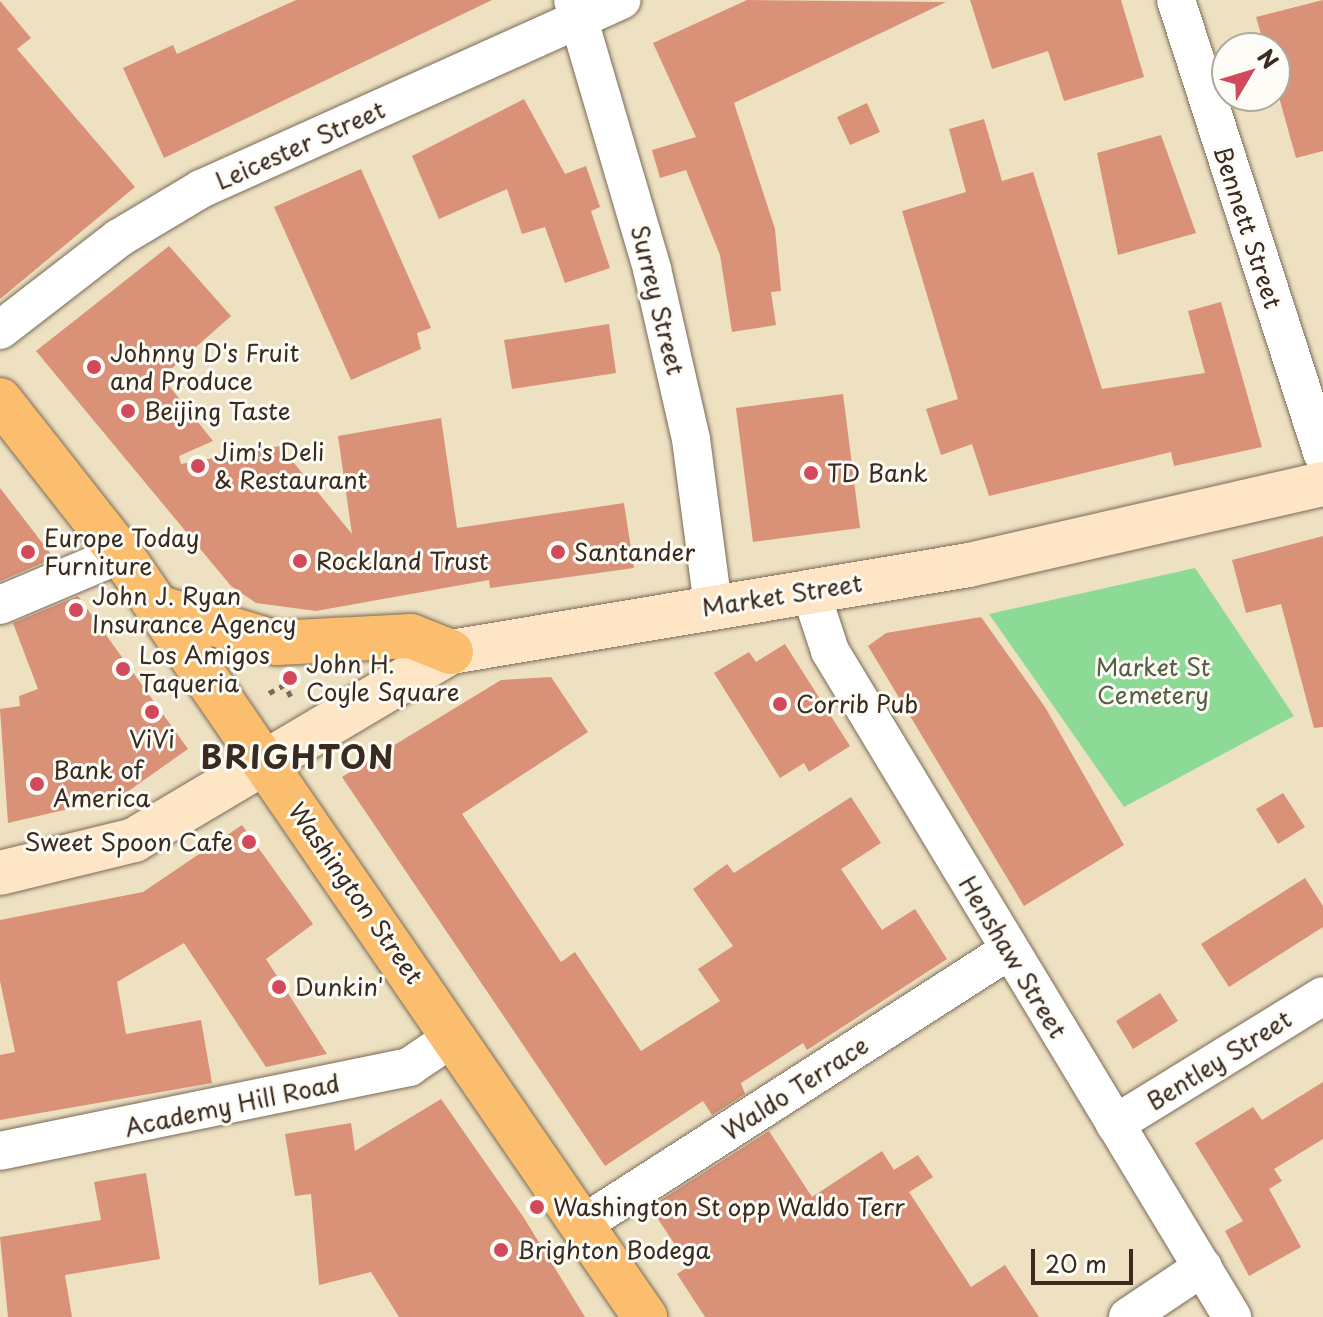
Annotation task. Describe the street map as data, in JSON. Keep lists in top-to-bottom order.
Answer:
{
  "streets": {
    "main road": ["Market Street", "Washington Street"],
    "street": [
      "Leicester Street",
      "Bennett Street",
      "Surrey Street",
      "Henshaw Street",
      "Bentley Street",
      "Waldo Terrace",
      "Academy Hill Road"
    ]
  },
  "crossings": [
    ["Leicester Street", "Surrey Street"],
    ["Surrey Street", "Market Street"],
    ["Market Street", "Washington Street"],
    ["Market Street", "Henshaw Street"],
    ["Washington Street", "Waldo Terrace"],
    ["Washington Street", "Academy Hill Road"],
    ["Henshaw Street", "Bentley Street"],
    ["Henshaw Street", "Waldo Terrace"]
  ],
  "districts": ["BRIGHTON"],
  "parks": ["Market St Cemetery"],
  "places": [
    "Johnny D's Fruit and Produce",
    "Beijing Taste",
    "Jim's Deli & Restaurant",
    "TD Bank",
    "Europe Today Furniture",
    "Santander",
    "Rockland Trust",
    "John J. Ryan Insurance Agency",
    "Los Amigos Taqueria",
    "John H. Coyle Square",
    "Corrib Pub",
    "ViVi",
    "Bank of America",
    "Sweet Spoon Cafe",
    "Dunkin'",
    "Washington St opp Waldo Terr",
    "Brighton Bodega"
  ],
  "scale_bar": "20 m",
  "north": "top right"
}
